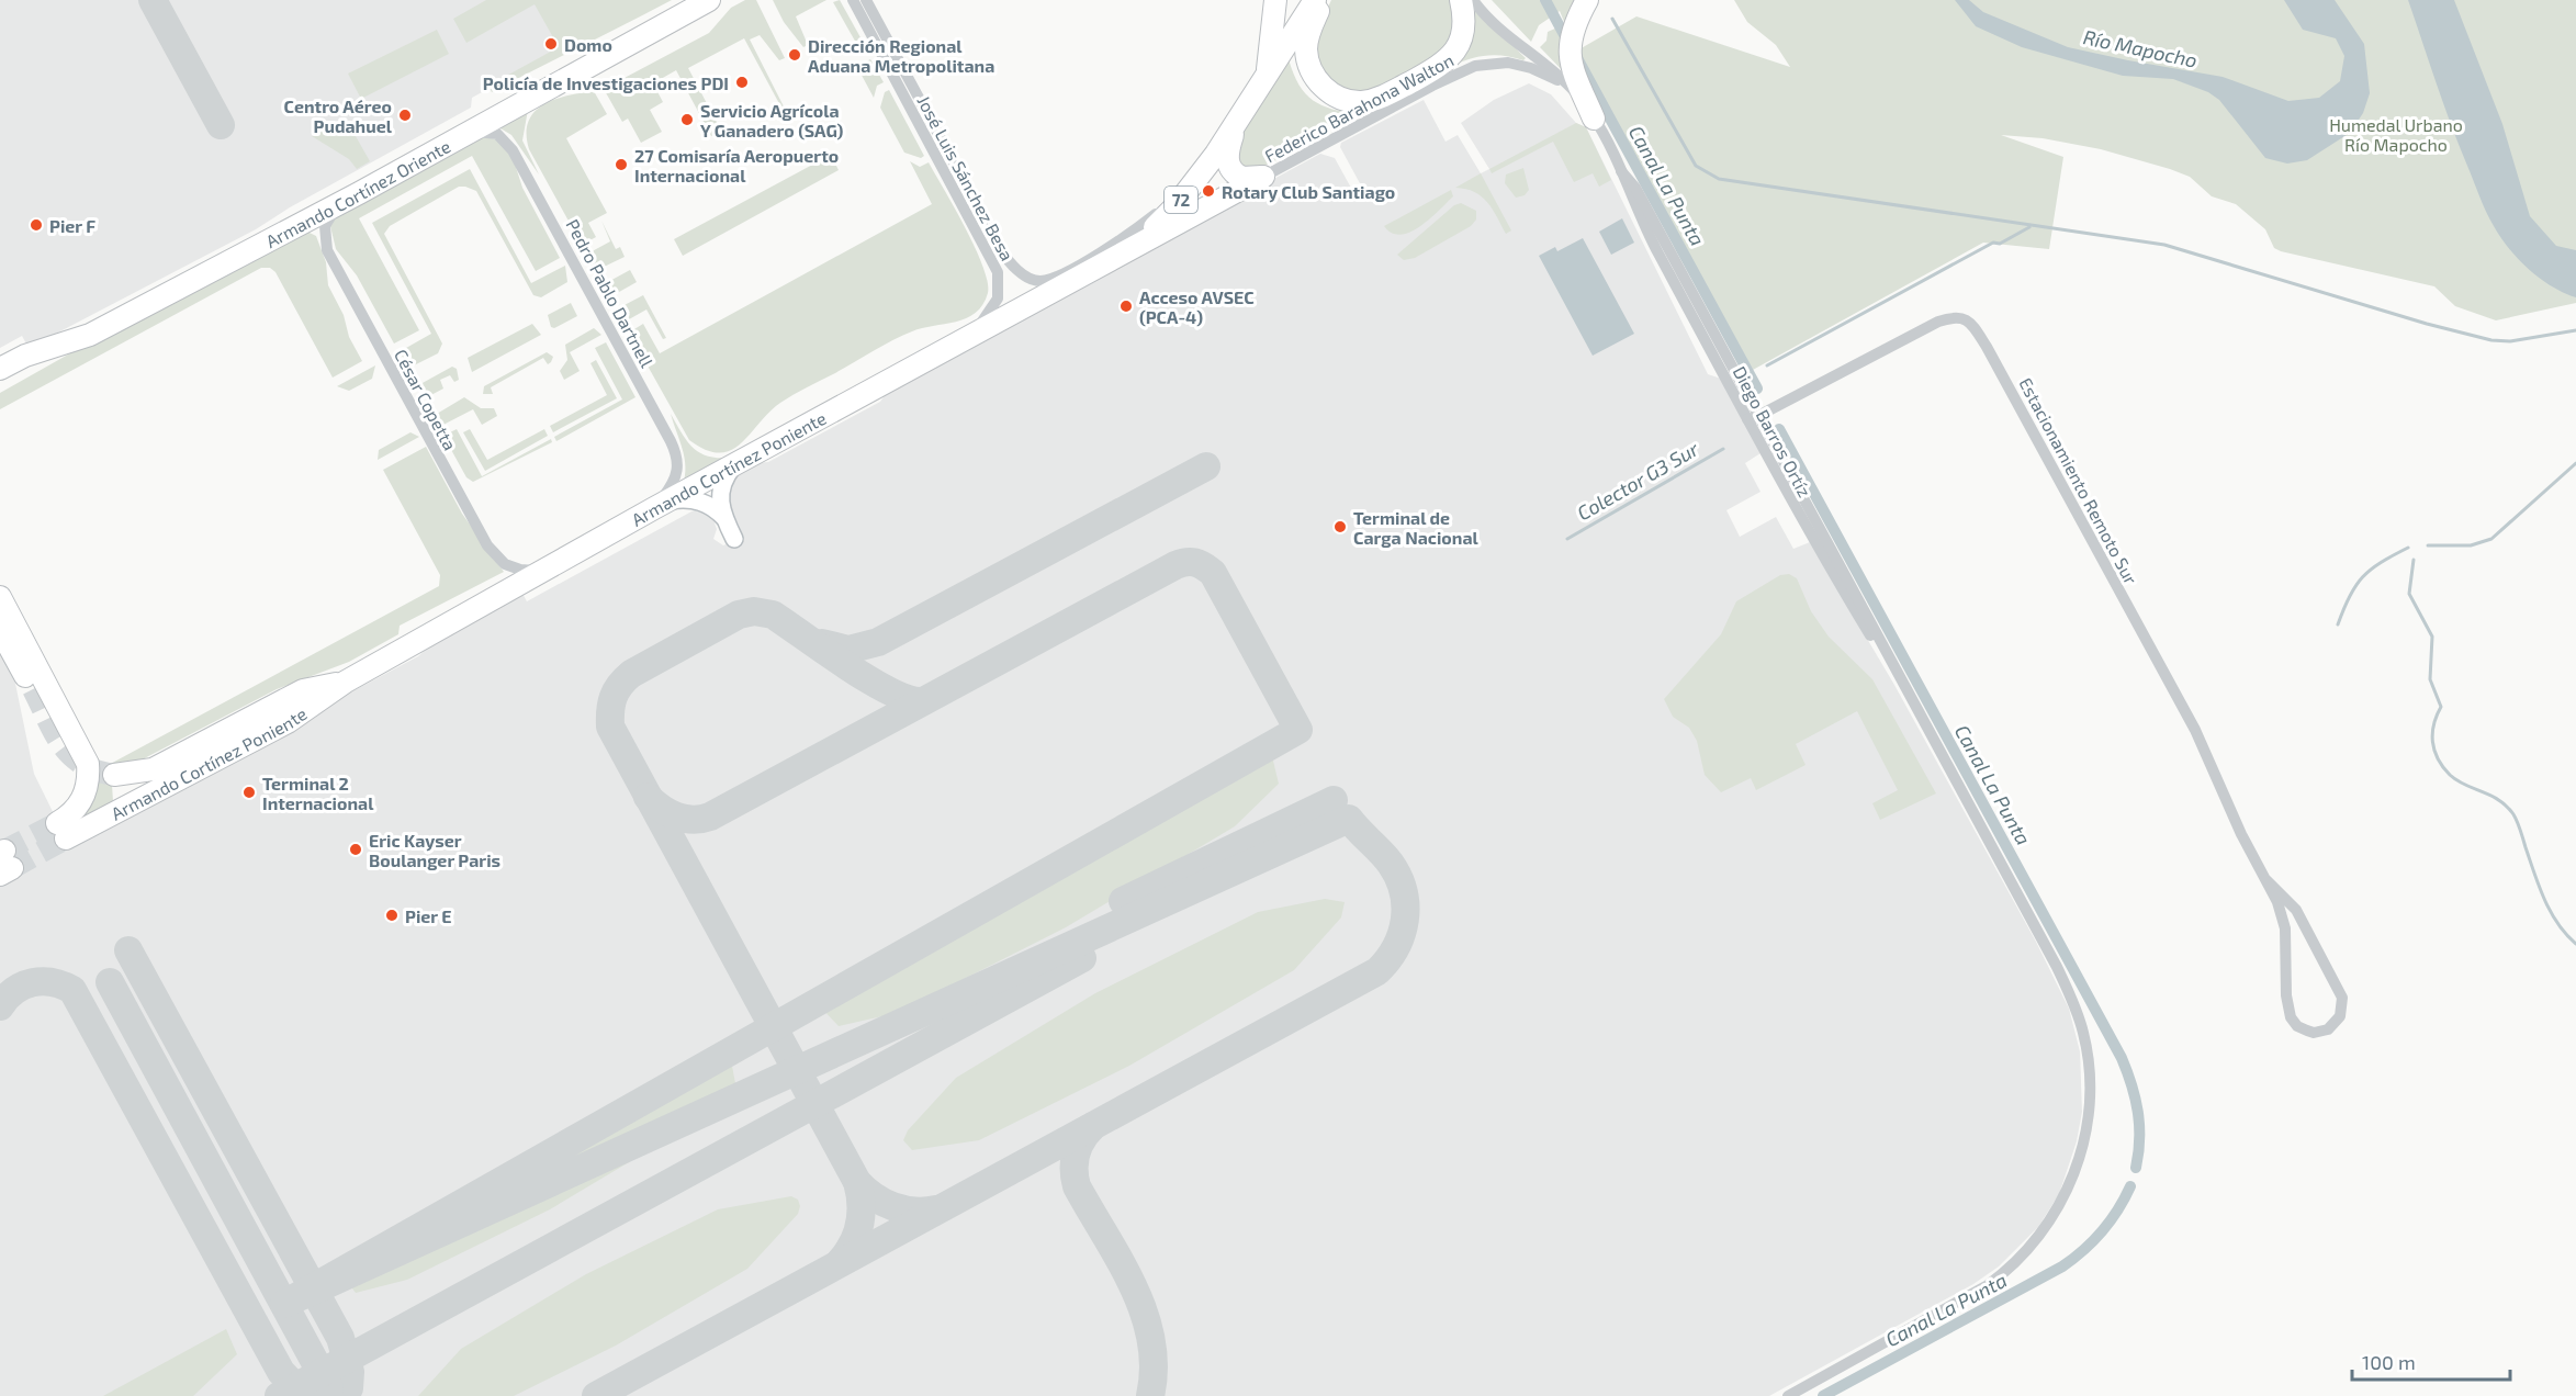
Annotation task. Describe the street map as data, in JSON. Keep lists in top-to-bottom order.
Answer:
{
  "streets": {
    "highway": ["Armando Cortínez Oriente", "72", "Armando Cortínez Poniente"],
    "street": [
      "Federico Barahona Walton",
      "José Luis Sánchez Besa",
      "Pedro Pablo Dartnell",
      "César Copetta",
      "Diego Barros Ortíz",
      "Estacionamiento Remoto Sur"
    ]
  },
  "crossings": [
    ["José Luis Sánchez Besa", "72"],
    ["José Luis Sánchez Besa", "Armando Cortínez Poniente"],
    ["Armando Cortínez Oriente", "Pedro Pablo Dartnell"],
    ["Armando Cortínez Oriente", "César Copetta"],
    ["72", "Armando Cortínez Poniente"],
    ["Pedro Pablo Dartnell", "Armando Cortínez Poniente"],
    ["César Copetta", "Armando Cortínez Poniente"],
    ["Diego Barros Ortíz", "Estacionamiento Remoto Sur"]
  ],
  "water": ["Río Mapocho", "Canal La Punta", "Colector G3 Sur"],
  "parks": ["Humedal Urbano Río Mapocho"],
  "places": [
    "Domo",
    "Dirección Regional Aduana Metropolitana",
    "Policía de Investigaciones PDI",
    "Centro Aéreo Pudahuel",
    "Servicio Agrícola Y Ganadero (SAG)",
    "27 Comisaría Aeropuerto Internacional",
    "Rotary Club Santiago",
    "Pier F",
    "Acceso AVSEC (PCA-4)",
    "Terminal de Carga Nacional",
    "Terminal 2 Internacional",
    "Eric Kayser Boulanger Paris",
    "Pier E"
  ],
  "scale_bar": "100 m"
}
